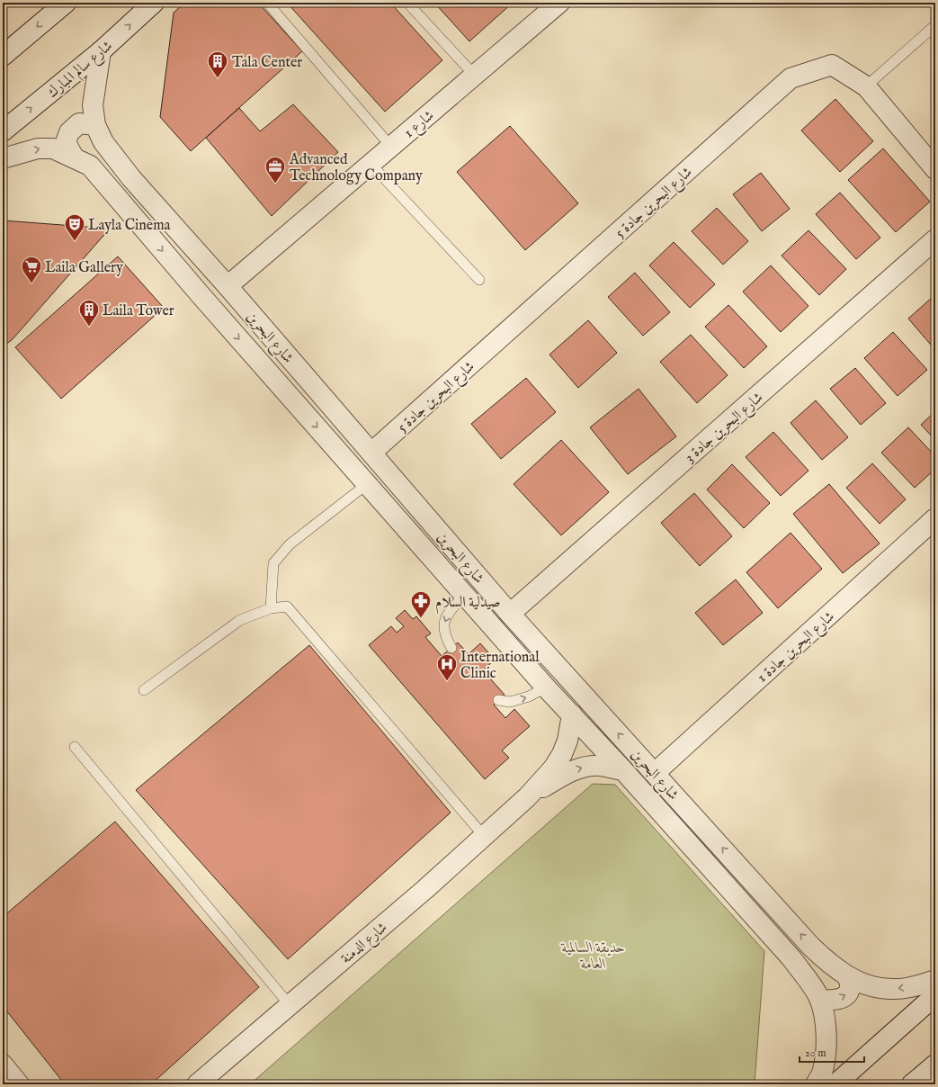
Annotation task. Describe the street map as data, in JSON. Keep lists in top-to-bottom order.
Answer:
{
  "streets": {
    "street": [
      "شارع سالم المبارك",
      "شارع 1",
      "شارع البحرين جادة 5",
      "شارع البحرين",
      "شارع البحرين جادة 3",
      "شارع البحرين جادة 1",
      "شارع الدمنة"
    ]
  },
  "crossings": [
    ["شارع سالم المبارك", "شارع البحرين"],
    ["شارع 1", "شارع البحرين"],
    ["شارع البحرين جادة 5", "شارع البحرين"],
    ["شارع البحرين", "شارع البحرين جادة 3"],
    ["شارع البحرين", "شارع البحرين جادة 1"],
    ["شارع البحرين", "شارع الدمنة"]
  ],
  "parks": ["حديقة السالمية العامة"],
  "places": {
    "building": ["Tala Center", "Laila Tower"],
    "office": ["Advanced Technology Company"],
    "theatre": ["Layla Cinema"],
    "supermarket": ["Laila Gallery"],
    "pharmacy": ["صيدلية السلام"],
    "hospital": ["International Clinic"]
  },
  "scale_bar": "20 m"
}
